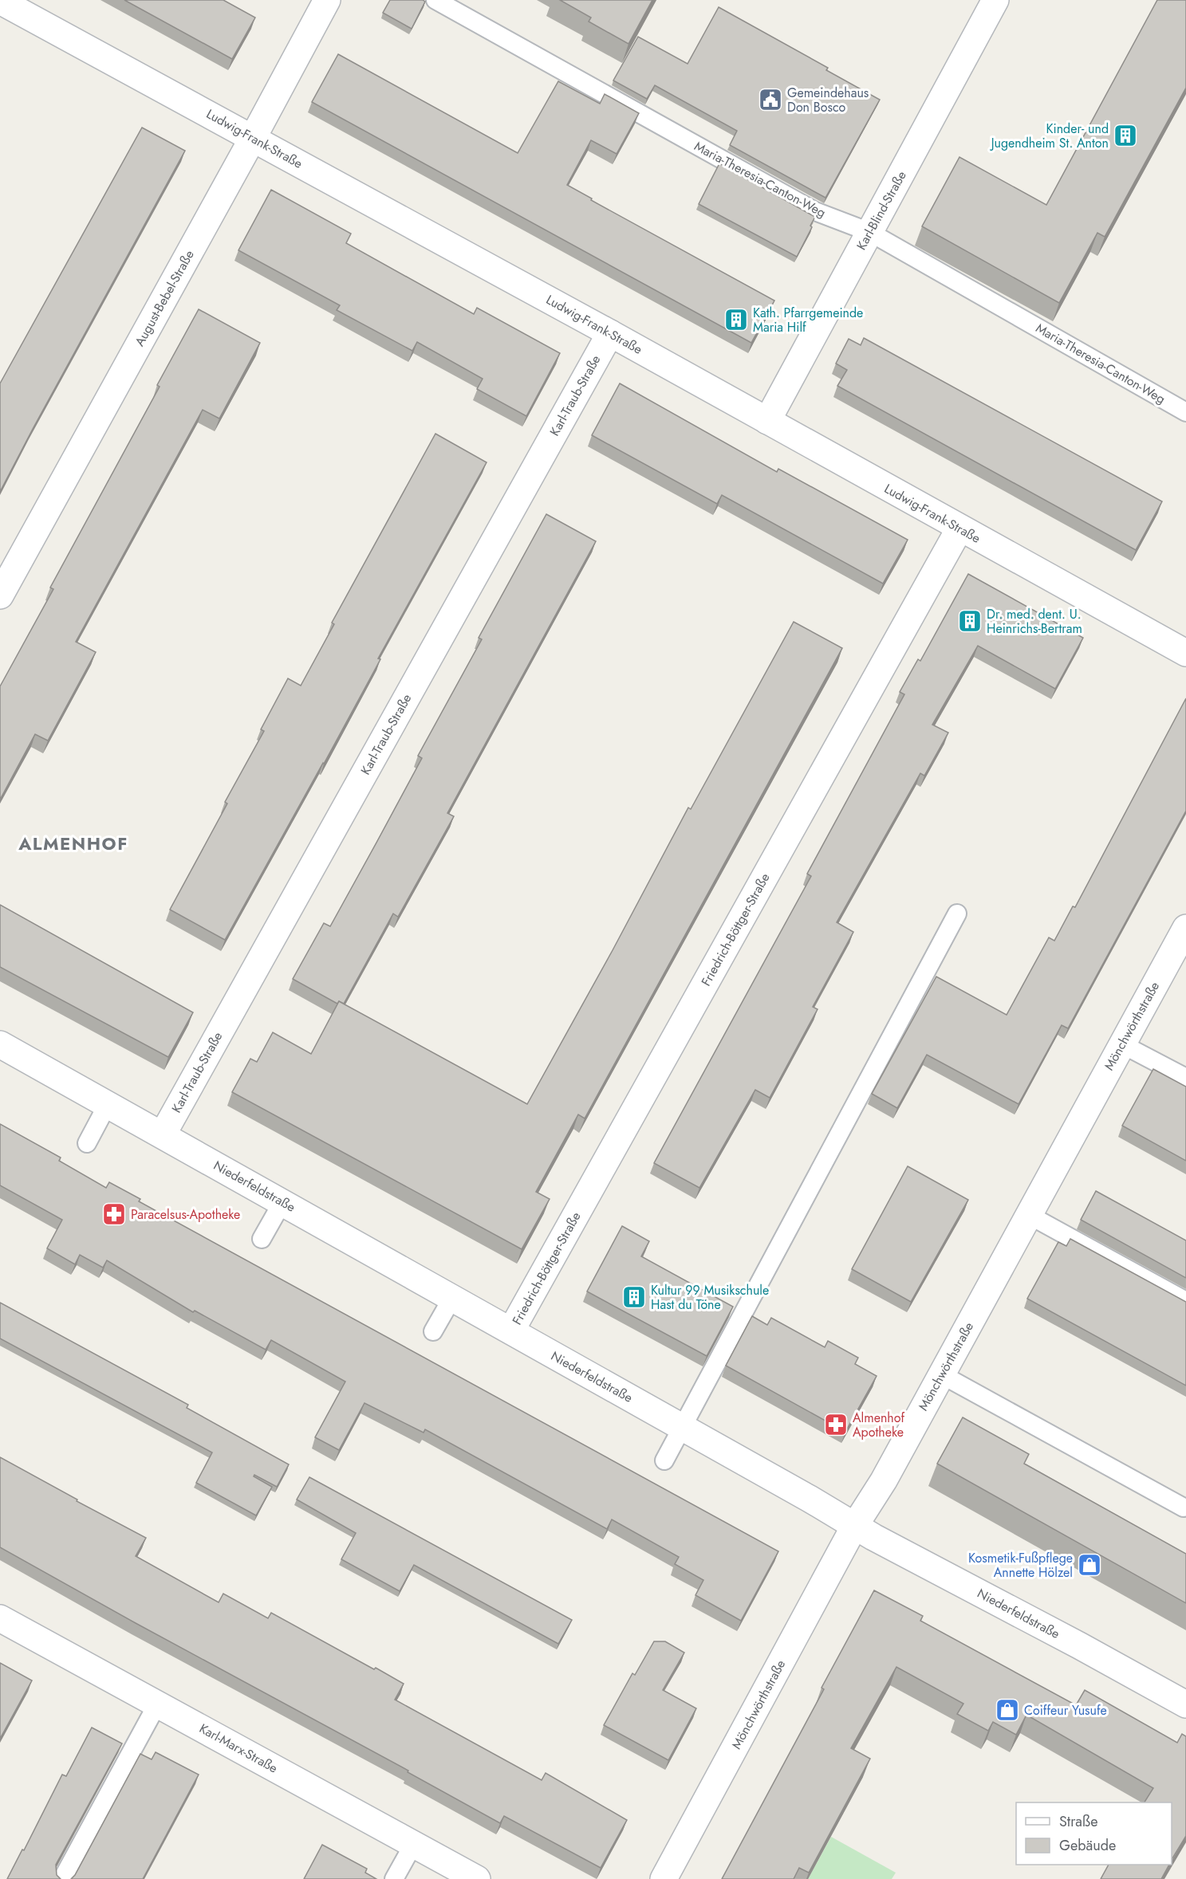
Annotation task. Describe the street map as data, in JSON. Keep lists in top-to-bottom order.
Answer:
{
  "streets": {
    "street": [
      "Ludwig-Frank-Straße",
      "Karl-Blind-Straße",
      "August-Bebel-Straße",
      "Karl-Traub-Straße",
      "Friedrich-Böttger-Straße",
      "Mönchwörthstraße",
      "Niederfeldstraße",
      "Karl-Marx-Straße"
    ],
    "lane": ["Maria-Theresia-Canton-Weg"]
  },
  "crossings": [
    ["Ludwig-Frank-Straße", "Karl-Blind-Straße"],
    ["Ludwig-Frank-Straße", "August-Bebel-Straße"],
    ["Ludwig-Frank-Straße", "Karl-Traub-Straße"],
    ["Ludwig-Frank-Straße", "Friedrich-Böttger-Straße"],
    ["Maria-Theresia-Canton-Weg", "Karl-Blind-Straße"],
    ["Karl-Traub-Straße", "Niederfeldstraße"],
    ["Friedrich-Böttger-Straße", "Niederfeldstraße"],
    ["Mönchwörthstraße", "Niederfeldstraße"]
  ],
  "districts": ["ALMENHOF"],
  "places": {
    "public building": ["Gemeindehaus Don Bosco"],
    "building": [
      "Kinder- und Jugendheim St. Anton",
      "Kath. Pfarrgemeinde Maria Hilf",
      "Dr. med. dent. U. Heinrichs-Bertram",
      "Kultur 99 Musikschule Hast du Töne"
    ],
    "pharmacy": ["Paracelsus-Apotheke", "Almenhof Apotheke"],
    "shop": ["Kosmetik-Fußpflege Annette Hölzel", "Coiffeur Yusufe"]
  },
  "legend": ["Straße", "Gebäude"]
}
